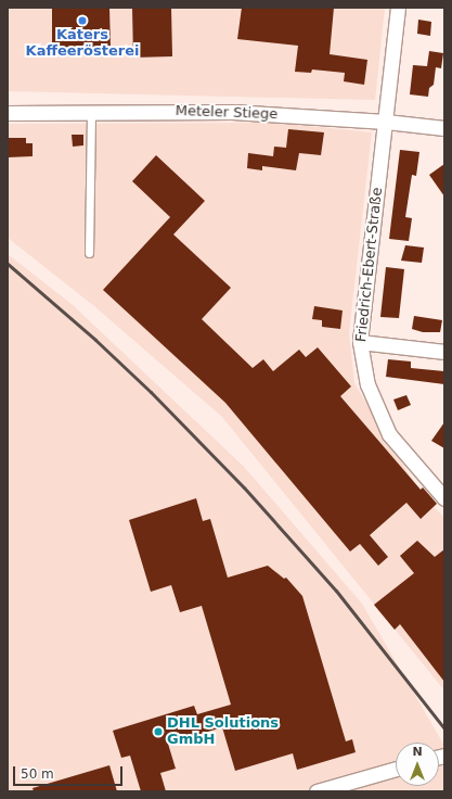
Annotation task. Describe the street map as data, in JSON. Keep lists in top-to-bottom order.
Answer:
{
  "streets": {
    "street": ["Meteler Stiege", "Friedrich-Ebert-Straße"]
  },
  "crossings": [
    ["Meteler Stiege", "Friedrich-Ebert-Straße"]
  ],
  "places": ["Katers Kaffeerösterei", "DHL Solutions GmbH"],
  "scale_bar": "50 m",
  "north": "top"
}
